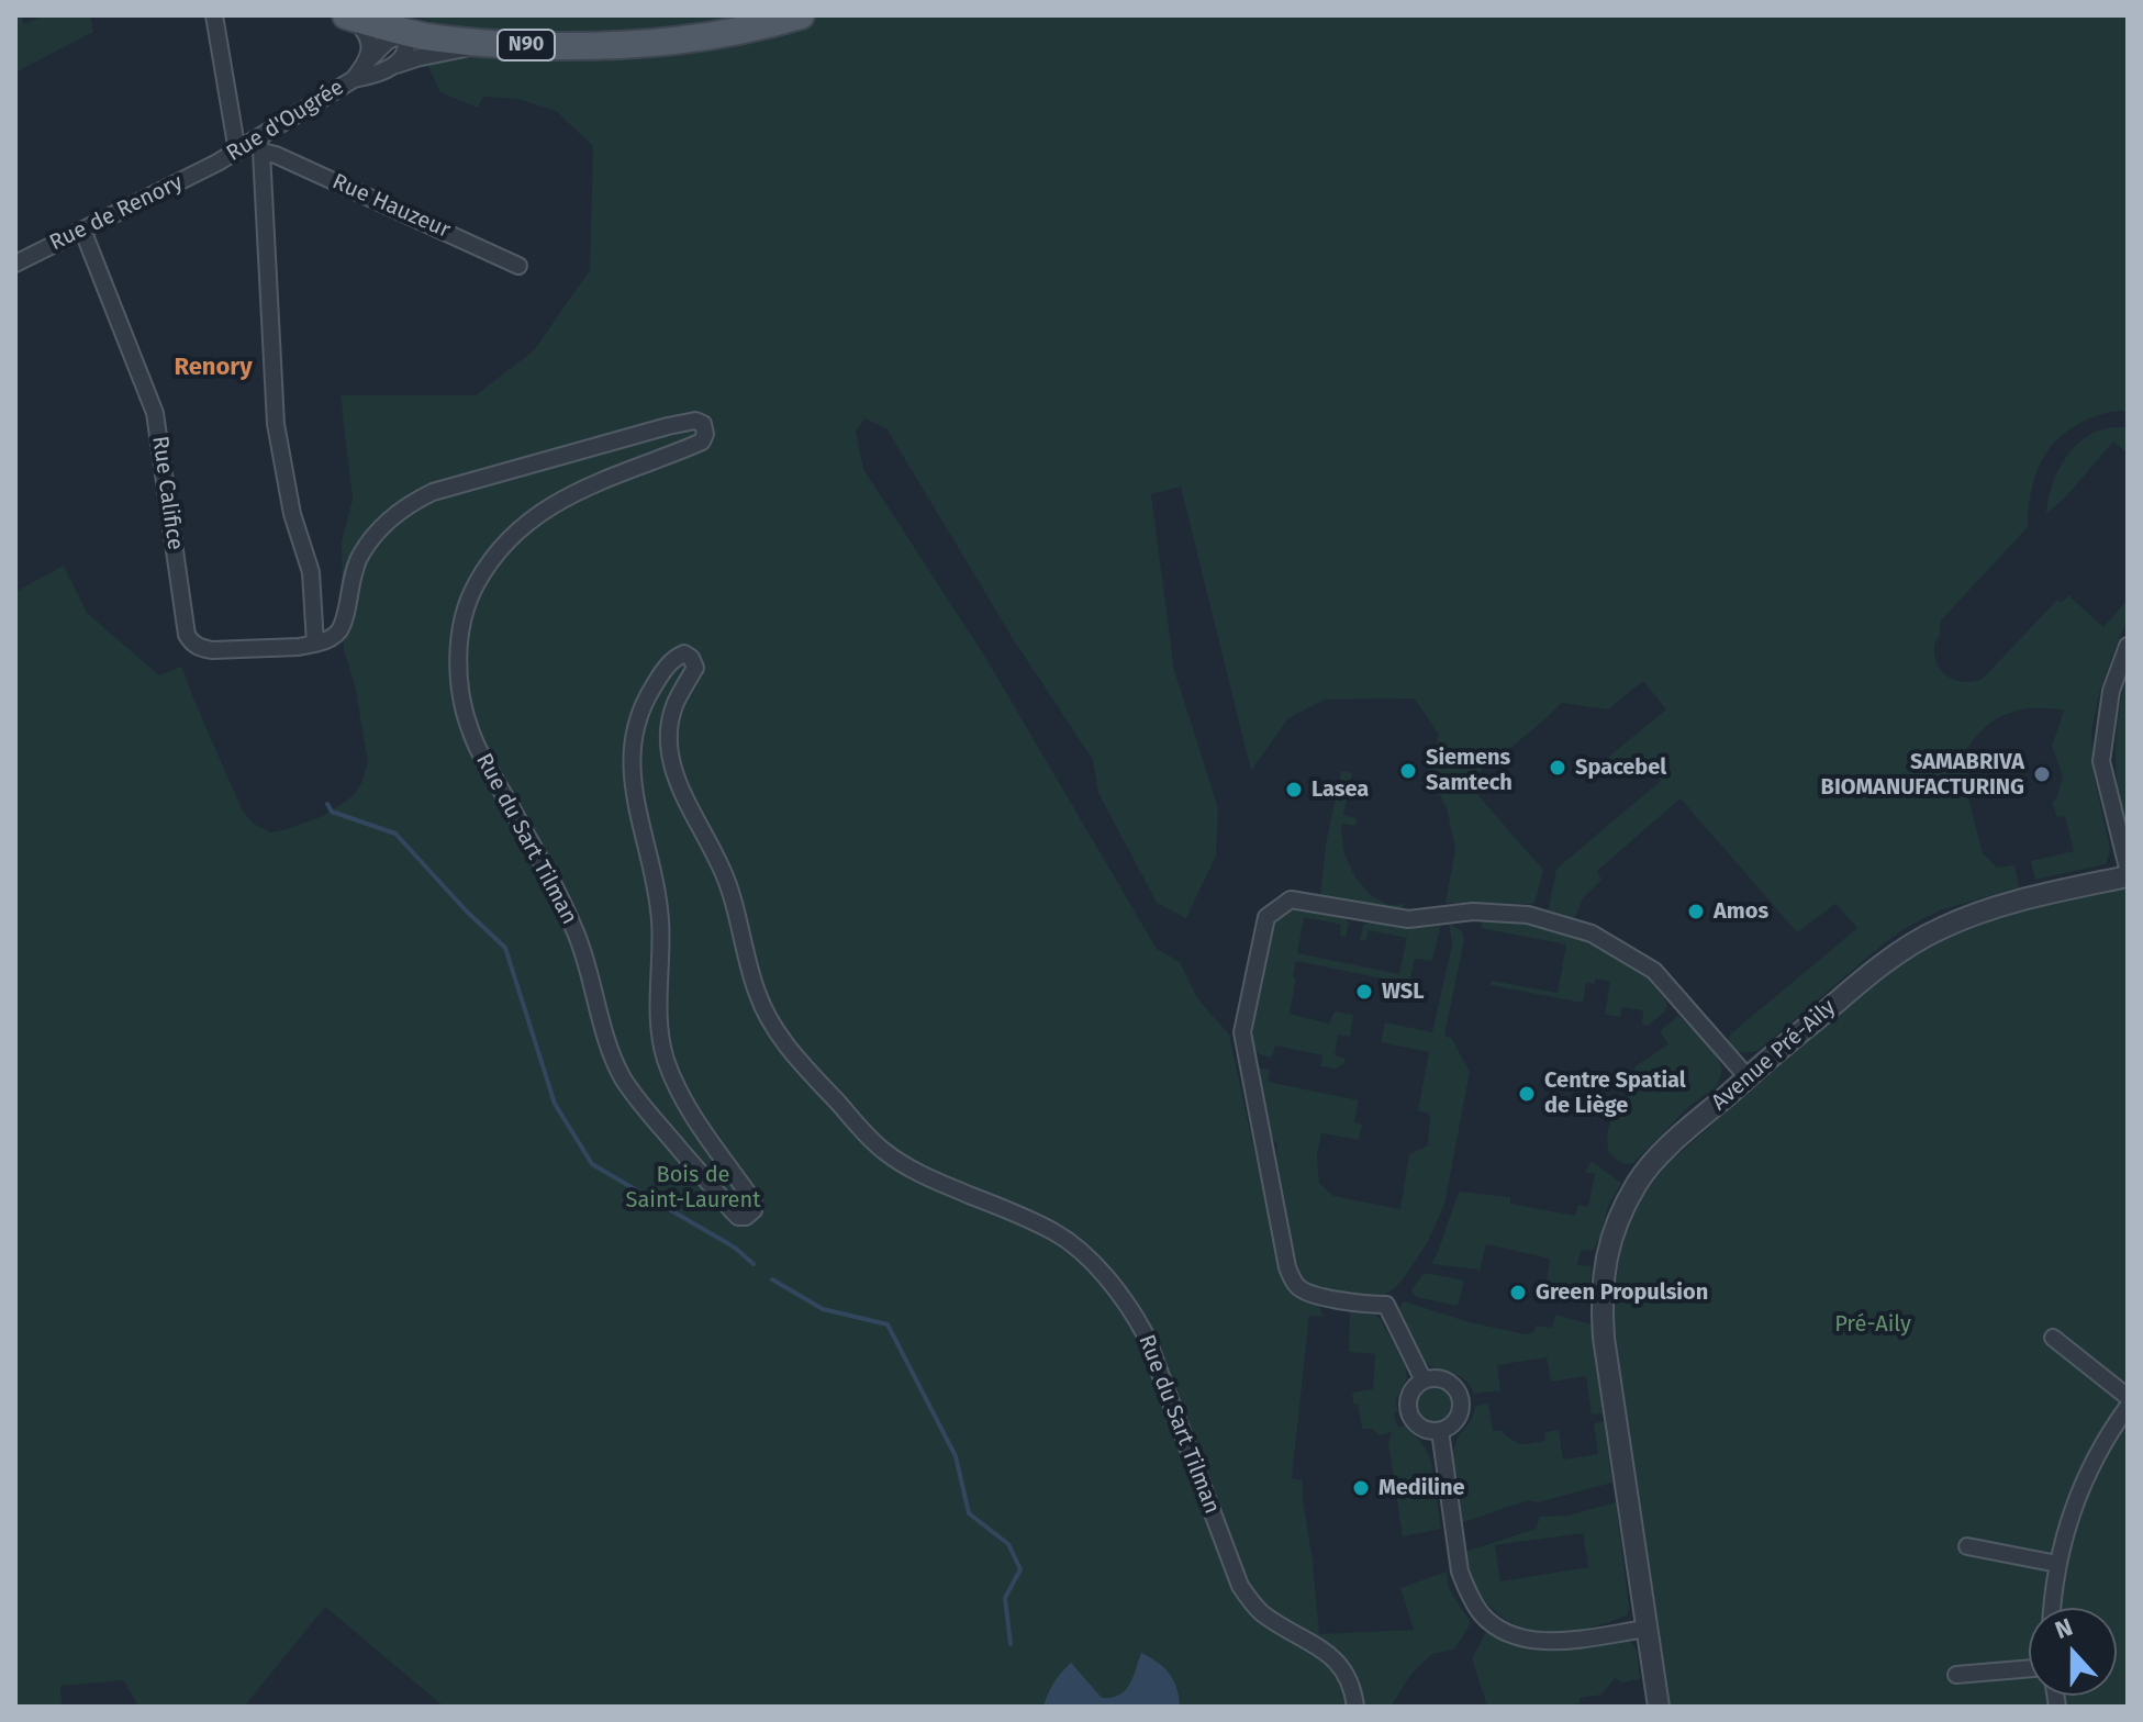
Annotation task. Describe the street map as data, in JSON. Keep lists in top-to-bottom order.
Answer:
{
  "streets": {
    "main road": ["N90", "Rue d'Ougrée"],
    "street": [
      "Rue Hauzeur",
      "Rue de Renory",
      "Rue Califice",
      "Rue du Sart Tilman",
      "Avenue Pré-Aily"
    ]
  },
  "crossings": [
    ["N90", "Rue d'Ougrée"],
    ["Rue d'Ougrée", "Rue Hauzeur"],
    ["Rue d'Ougrée", "Rue de Renory"],
    ["Rue de Renory", "Rue Califice"],
    ["Rue Califice", "Rue du Sart Tilman"]
  ],
  "districts": ["Renory"],
  "parks": ["Bois de Saint-Laurent", "Pré-Aily"],
  "places": [
    "Spacebel",
    "Siemens Samtech",
    "SAMABRIVA BIOMANUFACTURING",
    "Lasea",
    "Amos",
    "WSL",
    "Centre Spatial de Liège",
    "Green Propulsion",
    "Mediline"
  ],
  "north": "top"
}
